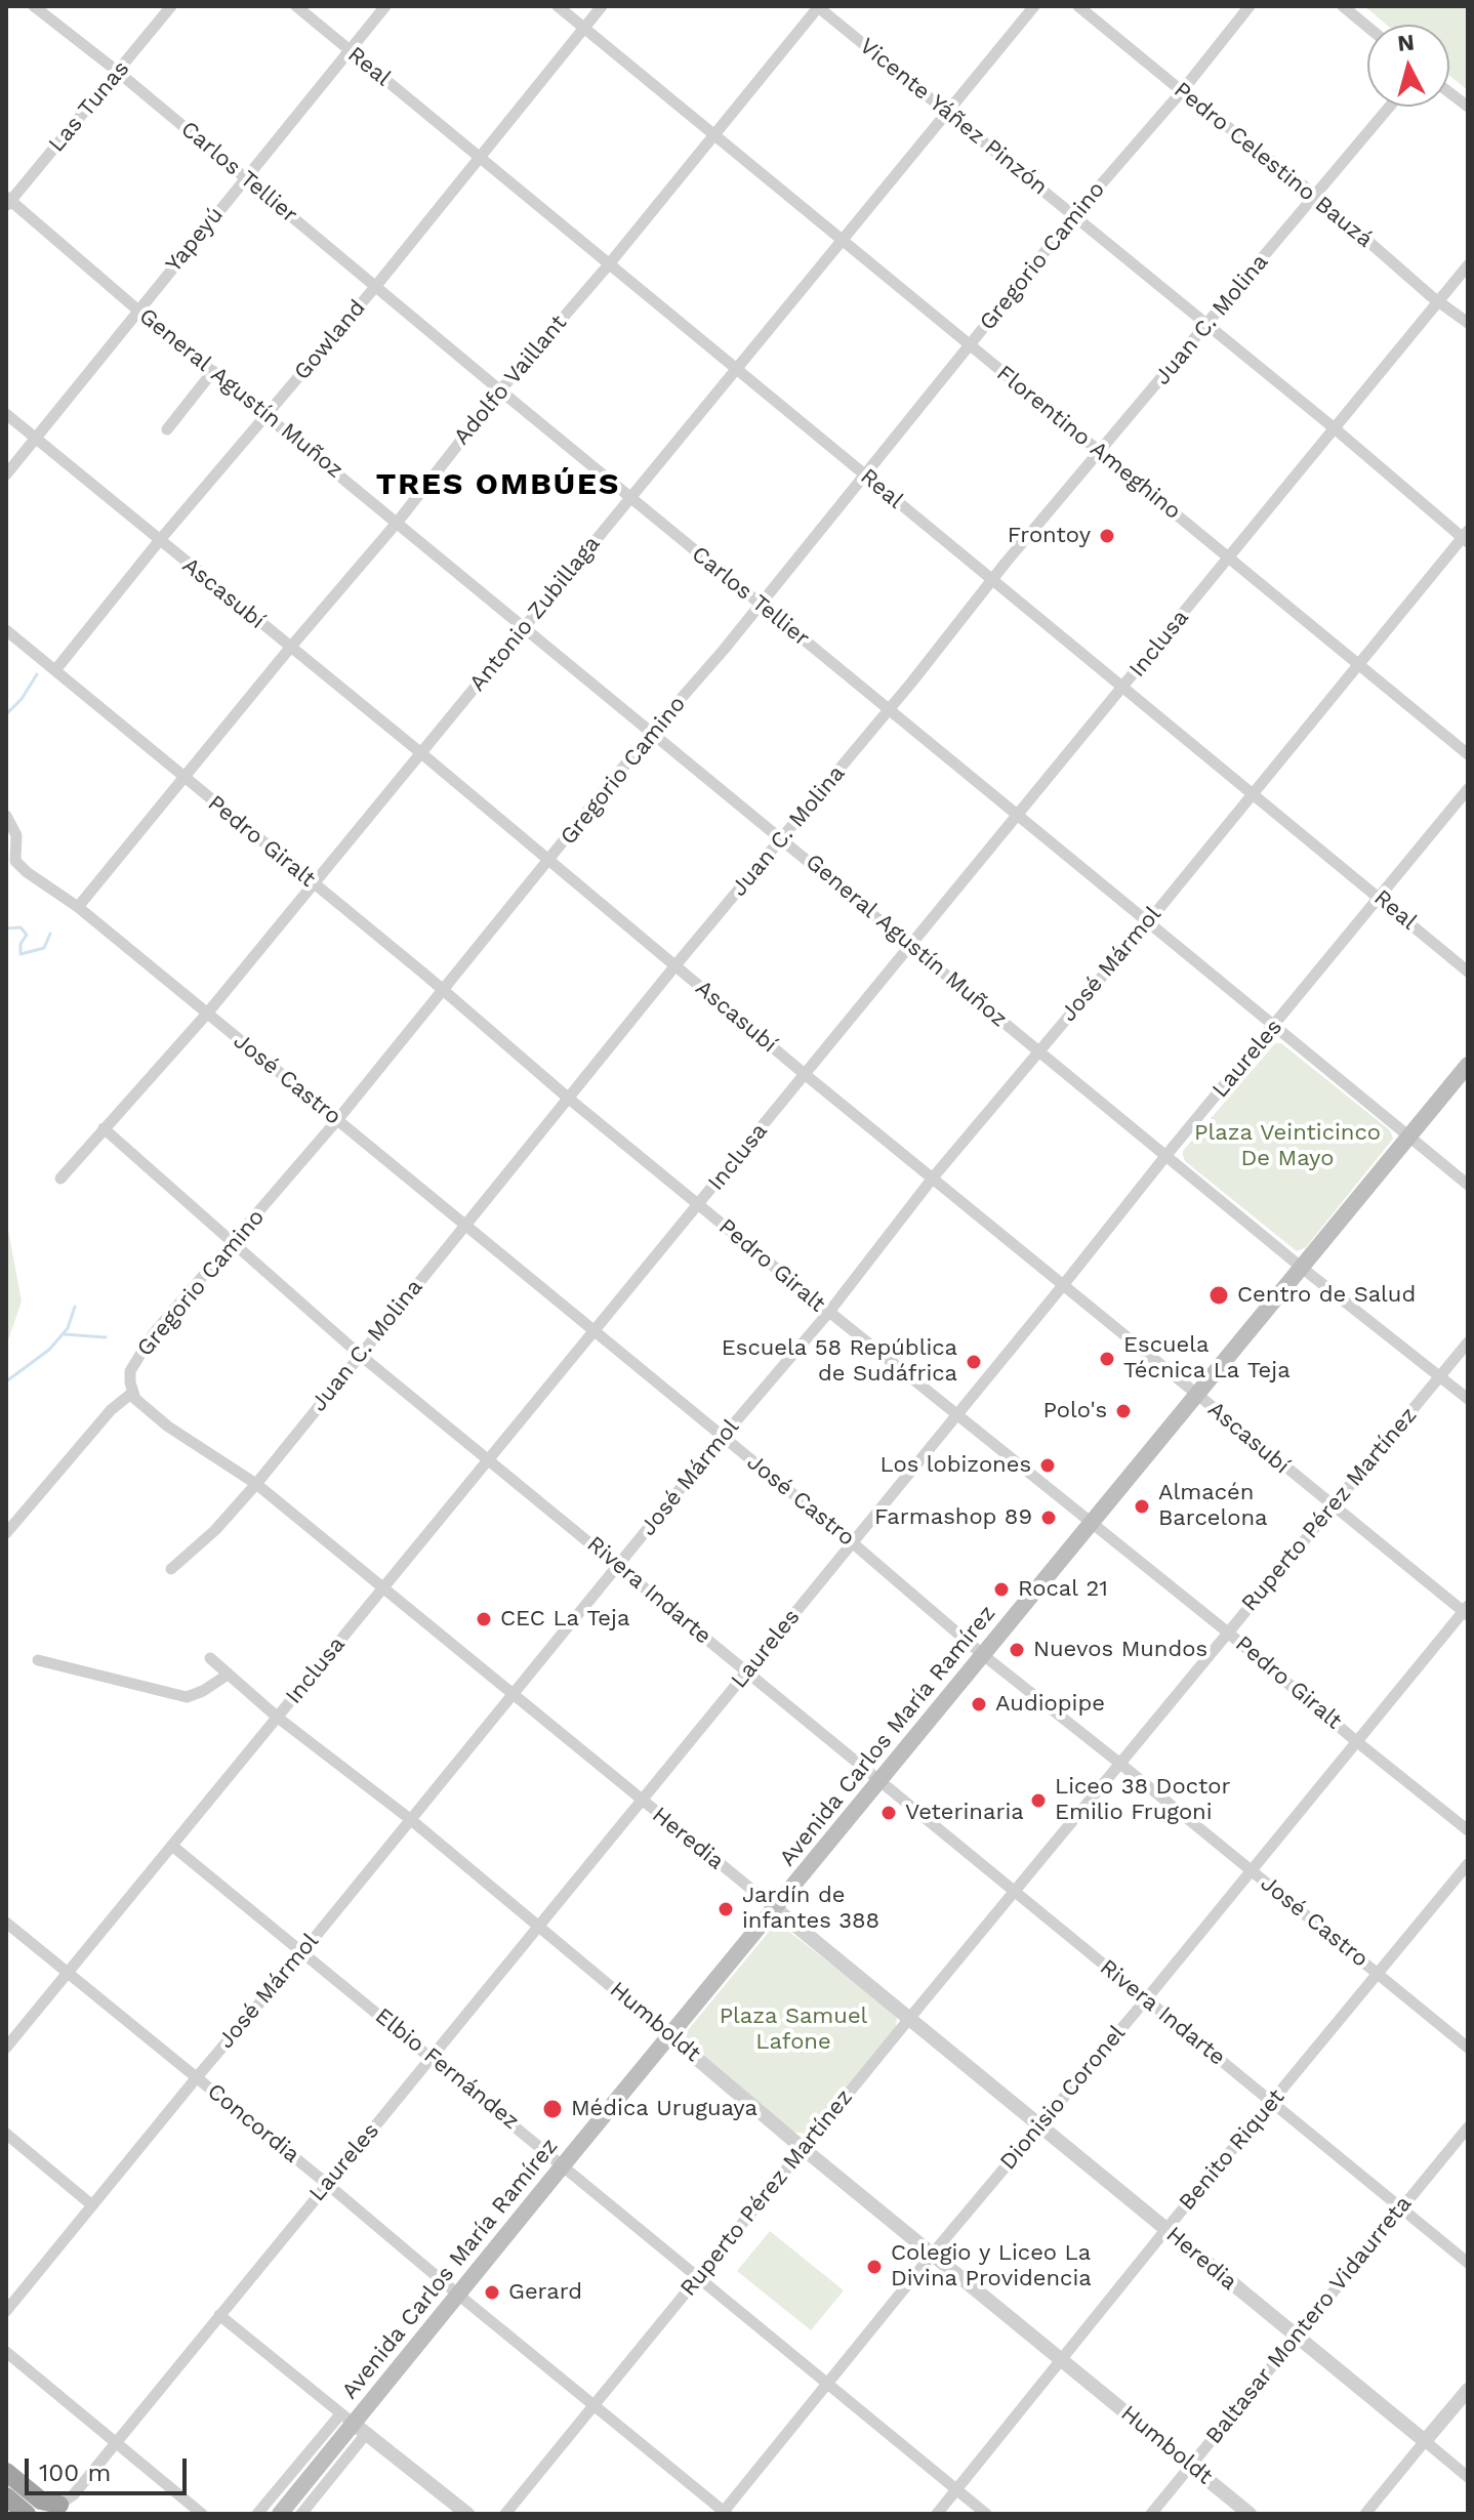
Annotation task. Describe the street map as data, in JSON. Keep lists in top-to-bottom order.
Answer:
{
  "streets": {
    "main road": ["Avenida Carlos María Ramírez"],
    "street": [
      "Real",
      "Las Tunas",
      "Vicente Yáñez Pinzón",
      "Pedro Celestino Bauzá",
      "Carlos Tellier",
      "Yapeyú",
      "Gregorio Camino",
      "Juan C. Molina",
      "Gowland",
      "Adolfo Vaillant",
      "General Agustín Muñoz",
      "Florentino Ameghino",
      "Ascasubí",
      "Antonio Zubillaga",
      "Inclusa",
      "Pedro Giralt",
      "José Mármol",
      "Laureles",
      "José Castro",
      "Ruperto Pérez Martínez",
      "Rivera Indarte",
      "Heredia",
      "Humboldt",
      "Elbio Fernández",
      "Dionisio Coronel",
      "Concordia",
      "Benito Riquet",
      "Baltasar Montero Vidaurreta"
    ]
  },
  "crossings": [
    ["Real", "Yapeyú"],
    ["Real", "Gregorio Camino"],
    ["Real", "Juan C. Molina"],
    ["Real", "Gowland"],
    ["Real", "Adolfo Vaillant"],
    ["Real", "Antonio Zubillaga"],
    ["Real", "Inclusa"],
    ["Real", "José Mármol"],
    ["Real", "Laureles"],
    ["Las Tunas", "Carlos Tellier"],
    ["Las Tunas", "General Agustín Muñoz"],
    ["Vicente Yáñez Pinzón", "Gregorio Camino"],
    ["Vicente Yáñez Pinzón", "Juan C. Molina"],
    ["Vicente Yáñez Pinzón", "Adolfo Vaillant"],
    ["Vicente Yáñez Pinzón", "Antonio Zubillaga"],
    ["Vicente Yáñez Pinzón", "Inclusa"],
    ["Vicente Yáñez Pinzón", "José Mármol"],
    ["Pedro Celestino Bauzá", "Gregorio Camino"],
    ["Pedro Celestino Bauzá", "Juan C. Molina"],
    ["Pedro Celestino Bauzá", "Inclusa"],
    ["Carlos Tellier", "Yapeyú"],
    ["Carlos Tellier", "Gregorio Camino"],
    ["Carlos Tellier", "Juan C. Molina"],
    ["Carlos Tellier", "Gowland"],
    ["Carlos Tellier", "Adolfo Vaillant"],
    ["Carlos Tellier", "Antonio Zubillaga"],
    ["Carlos Tellier", "Inclusa"],
    ["Carlos Tellier", "José Mármol"],
    ["Carlos Tellier", "Laureles"],
    ["Carlos Tellier", "Avenida Carlos María Ramírez"],
    ["Yapeyú", "General Agustín Muñoz"],
    ["Yapeyú", "Ascasubí"],
    ["Gregorio Camino", "General Agustín Muñoz"],
    ["Gregorio Camino", "Florentino Ameghino"],
    ["Gregorio Camino", "Ascasubí"],
    ["Gregorio Camino", "Pedro Giralt"],
    ["Gregorio Camino", "José Castro"],
    ["Gregorio Camino", "Rivera Indarte"],
    ["Gregorio Camino", "Heredia"],
    ["Juan C. Molina", "General Agustín Muñoz"],
    ["Juan C. Molina", "Florentino Ameghino"],
    ["Juan C. Molina", "Ascasubí"],
    ["Juan C. Molina", "Pedro Giralt"],
    ["Juan C. Molina", "José Castro"],
    ["Juan C. Molina", "Rivera Indarte"],
    ["Juan C. Molina", "Heredia"],
    ["Gowland", "General Agustín Muñoz"],
    ["Gowland", "Florentino Ameghino"],
    ["Gowland", "Ascasubí"],
    ["Gowland", "Pedro Giralt"],
    ["Adolfo Vaillant", "General Agustín Muñoz"],
    ["Adolfo Vaillant", "Florentino Ameghino"],
    ["Adolfo Vaillant", "Ascasubí"],
    ["Adolfo Vaillant", "Pedro Giralt"],
    ["Adolfo Vaillant", "José Castro"],
    ["General Agustín Muñoz", "Antonio Zubillaga"],
    ["General Agustín Muñoz", "Inclusa"],
    ["General Agustín Muñoz", "José Mármol"],
    ["General Agustín Muñoz", "Laureles"],
    ["General Agustín Muñoz", "Ruperto Pérez Martínez"],
    ["General Agustín Muñoz", "Avenida Carlos María Ramírez"],
    ["Florentino Ameghino", "Antonio Zubillaga"],
    ["Florentino Ameghino", "Inclusa"],
    ["Florentino Ameghino", "José Mármol"],
    ["Ascasubí", "Antonio Zubillaga"],
    ["Ascasubí", "Inclusa"],
    ["Ascasubí", "José Mármol"],
    ["Ascasubí", "Laureles"],
    ["Ascasubí", "Ruperto Pérez Martínez"],
    ["Ascasubí", "Avenida Carlos María Ramírez"],
    ["Ascasubí", "Dionisio Coronel"],
    ["Antonio Zubillaga", "Pedro Giralt"],
    ["Antonio Zubillaga", "José Castro"],
    ["Antonio Zubillaga", "Rivera Indarte"],
    ["Inclusa", "Pedro Giralt"],
    ["Inclusa", "José Castro"],
    ["Inclusa", "Rivera Indarte"],
    ["Inclusa", "Heredia"],
    ["Inclusa", "Humboldt"],
    ["Inclusa", "Elbio Fernández"],
    ["Inclusa", "Concordia"],
    ["Pedro Giralt", "José Mármol"],
    ["Pedro Giralt", "Laureles"],
    ["Pedro Giralt", "Ruperto Pérez Martínez"],
    ["Pedro Giralt", "Avenida Carlos María Ramírez"],
    ["Pedro Giralt", "Dionisio Coronel"],
    ["José Mármol", "José Castro"],
    ["José Mármol", "Rivera Indarte"],
    ["José Mármol", "Heredia"],
    ["José Mármol", "Humboldt"],
    ["José Mármol", "Elbio Fernández"],
    ["José Mármol", "Concordia"],
    ["Laureles", "José Castro"],
    ["Laureles", "Rivera Indarte"],
    ["Laureles", "Heredia"],
    ["Laureles", "Humboldt"],
    ["Laureles", "Elbio Fernández"],
    ["Laureles", "Concordia"],
    ["José Castro", "Ruperto Pérez Martínez"],
    ["José Castro", "Avenida Carlos María Ramírez"],
    ["José Castro", "Dionisio Coronel"],
    ["José Castro", "Benito Riquet"],
    ["Ruperto Pérez Martínez", "Rivera Indarte"],
    ["Ruperto Pérez Martínez", "Heredia"],
    ["Ruperto Pérez Martínez", "Humboldt"],
    ["Ruperto Pérez Martínez", "Elbio Fernández"],
    ["Ruperto Pérez Martínez", "Concordia"],
    ["Rivera Indarte", "Avenida Carlos María Ramírez"],
    ["Rivera Indarte", "Dionisio Coronel"],
    ["Rivera Indarte", "Benito Riquet"],
    ["Rivera Indarte", "Baltasar Montero Vidaurreta"],
    ["Avenida Carlos María Ramírez", "Heredia"],
    ["Avenida Carlos María Ramírez", "Humboldt"],
    ["Avenida Carlos María Ramírez", "Elbio Fernández"],
    ["Avenida Carlos María Ramírez", "Concordia"],
    ["Heredia", "Dionisio Coronel"],
    ["Heredia", "Benito Riquet"],
    ["Heredia", "Baltasar Montero Vidaurreta"],
    ["Humboldt", "Dionisio Coronel"],
    ["Humboldt", "Benito Riquet"],
    ["Humboldt", "Baltasar Montero Vidaurreta"],
    ["Elbio Fernández", "Dionisio Coronel"],
    ["Elbio Fernández", "Benito Riquet"],
    ["Dionisio Coronel", "Concordia"]
  ],
  "districts": ["TRES OMBÚES"],
  "parks": ["Plaza Veinticinco De Mayo", "Plaza Samuel Lafone"],
  "places": [
    "Frontoy",
    "Centro de Salud",
    "Escuela Técnica La Teja",
    "Escuela 58 República de Sudáfrica",
    "Polo's",
    "Los lobizones",
    "Almacén Barcelona",
    "Farmashop 89",
    "Rocal 21",
    "CEC La Teja",
    "Nuevos Mundos",
    "Audiopipe",
    "Liceo 38 Doctor Emilio Frugoni",
    "Veterinaria",
    "Jardín de infantes 388",
    "Médica Uruguaya",
    "Colegio y Liceo La Divina Providencia",
    "Gerard"
  ],
  "scale_bar": "100 m",
  "north": "top"
}
